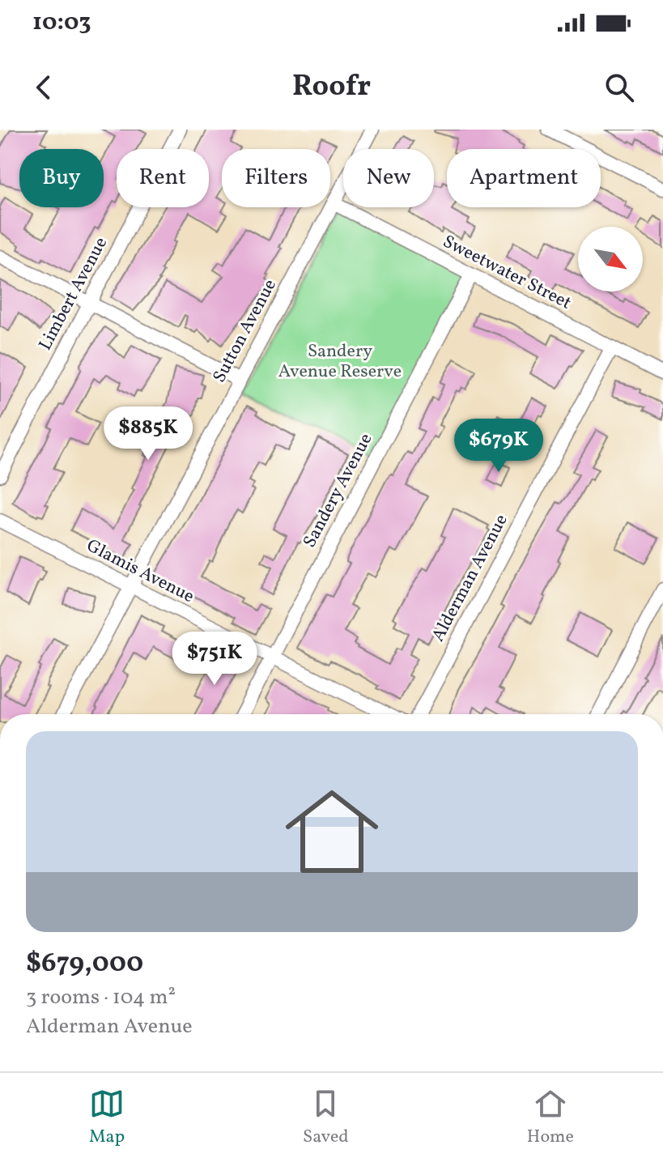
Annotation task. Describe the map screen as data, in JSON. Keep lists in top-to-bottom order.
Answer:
{
  "streets": {
    "street": [
      "Sweetwater Street",
      "Limbert Avenue",
      "Sutton Avenue",
      "Sandery Avenue",
      "Glamis Avenue",
      "Alderman Avenue"
    ]
  },
  "crossings": [
    ["Sweetwater Street", "Sutton Avenue"],
    ["Sweetwater Street", "Sandery Avenue"],
    ["Sweetwater Street", "Alderman Avenue"],
    ["Sutton Avenue", "Glamis Avenue"],
    ["Sandery Avenue", "Glamis Avenue"]
  ],
  "parks": ["Sandery Avenue Reserve"],
  "north": "bottom right",
  "page": {
    "status": "10:03",
    "header": "Roofr",
    "chip": [
      "Buy",
      "Rent",
      "Filters",
      "New",
      "Apartment"
    ],
    "price": ["$885K", "$679K", "$751K"],
    "list": [
      {
        "name": "$679,000",
        "note": "3 rooms · 104 m² · Alderman Avenue"
      }
    ],
    "tabs": ["Map", "Saved", "Home"]
  }
}
